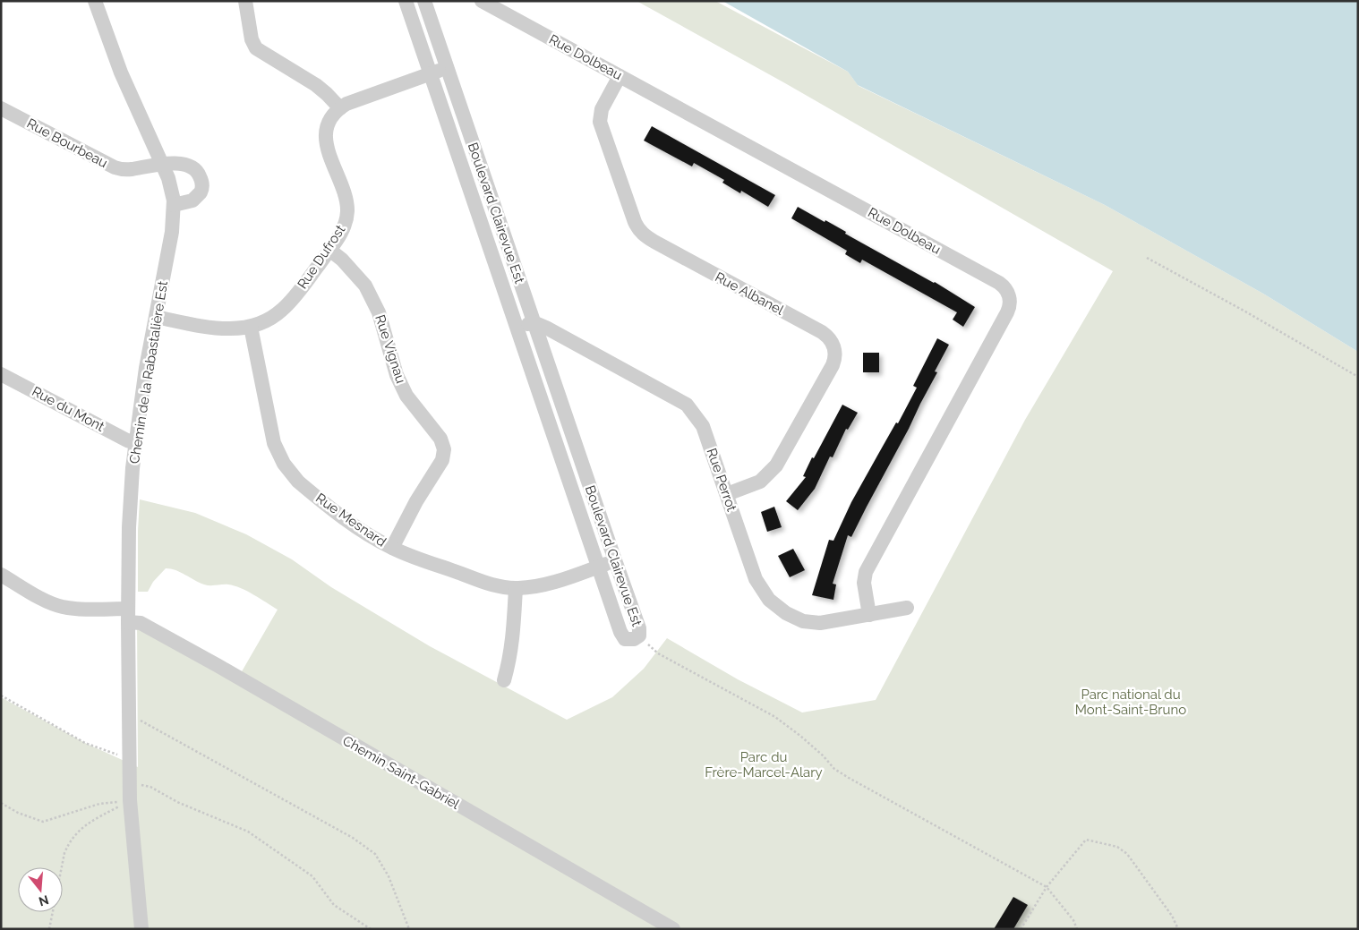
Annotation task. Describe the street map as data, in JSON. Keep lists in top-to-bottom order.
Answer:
{
  "streets": {
    "street": [
      "Rue Dolbeau",
      "Rue Bourbeau",
      "Boulevard Clairevue Est",
      "Rue Dufrost",
      "Rue Albanel",
      "Rue Vignau",
      "Chemin de la Rabastalière Est",
      "Rue du Mont",
      "Rue Perrot",
      "Rue Mesnard",
      "Chemin Saint-Gabriel"
    ]
  },
  "crossings": [
    ["Rue Dolbeau", "Rue Albanel"],
    ["Rue Dolbeau", "Rue Perrot"],
    ["Rue Bourbeau", "Chemin de la Rabastalière Est"],
    ["Boulevard Clairevue Est", "Rue Perrot"],
    ["Boulevard Clairevue Est", "Rue Mesnard"],
    ["Rue Dufrost", "Rue Vignau"],
    ["Rue Dufrost", "Chemin de la Rabastalière Est"],
    ["Rue Dufrost", "Rue Mesnard"],
    ["Rue Albanel", "Rue Perrot"],
    ["Rue Vignau", "Rue Mesnard"],
    ["Chemin de la Rabastalière Est", "Rue du Mont"],
    ["Chemin de la Rabastalière Est", "Chemin Saint-Gabriel"]
  ],
  "parks": ["Parc national du Mont-Saint-Bruno", "Parc du Frère-Marcel-Alary"],
  "north": "bottom"
}
